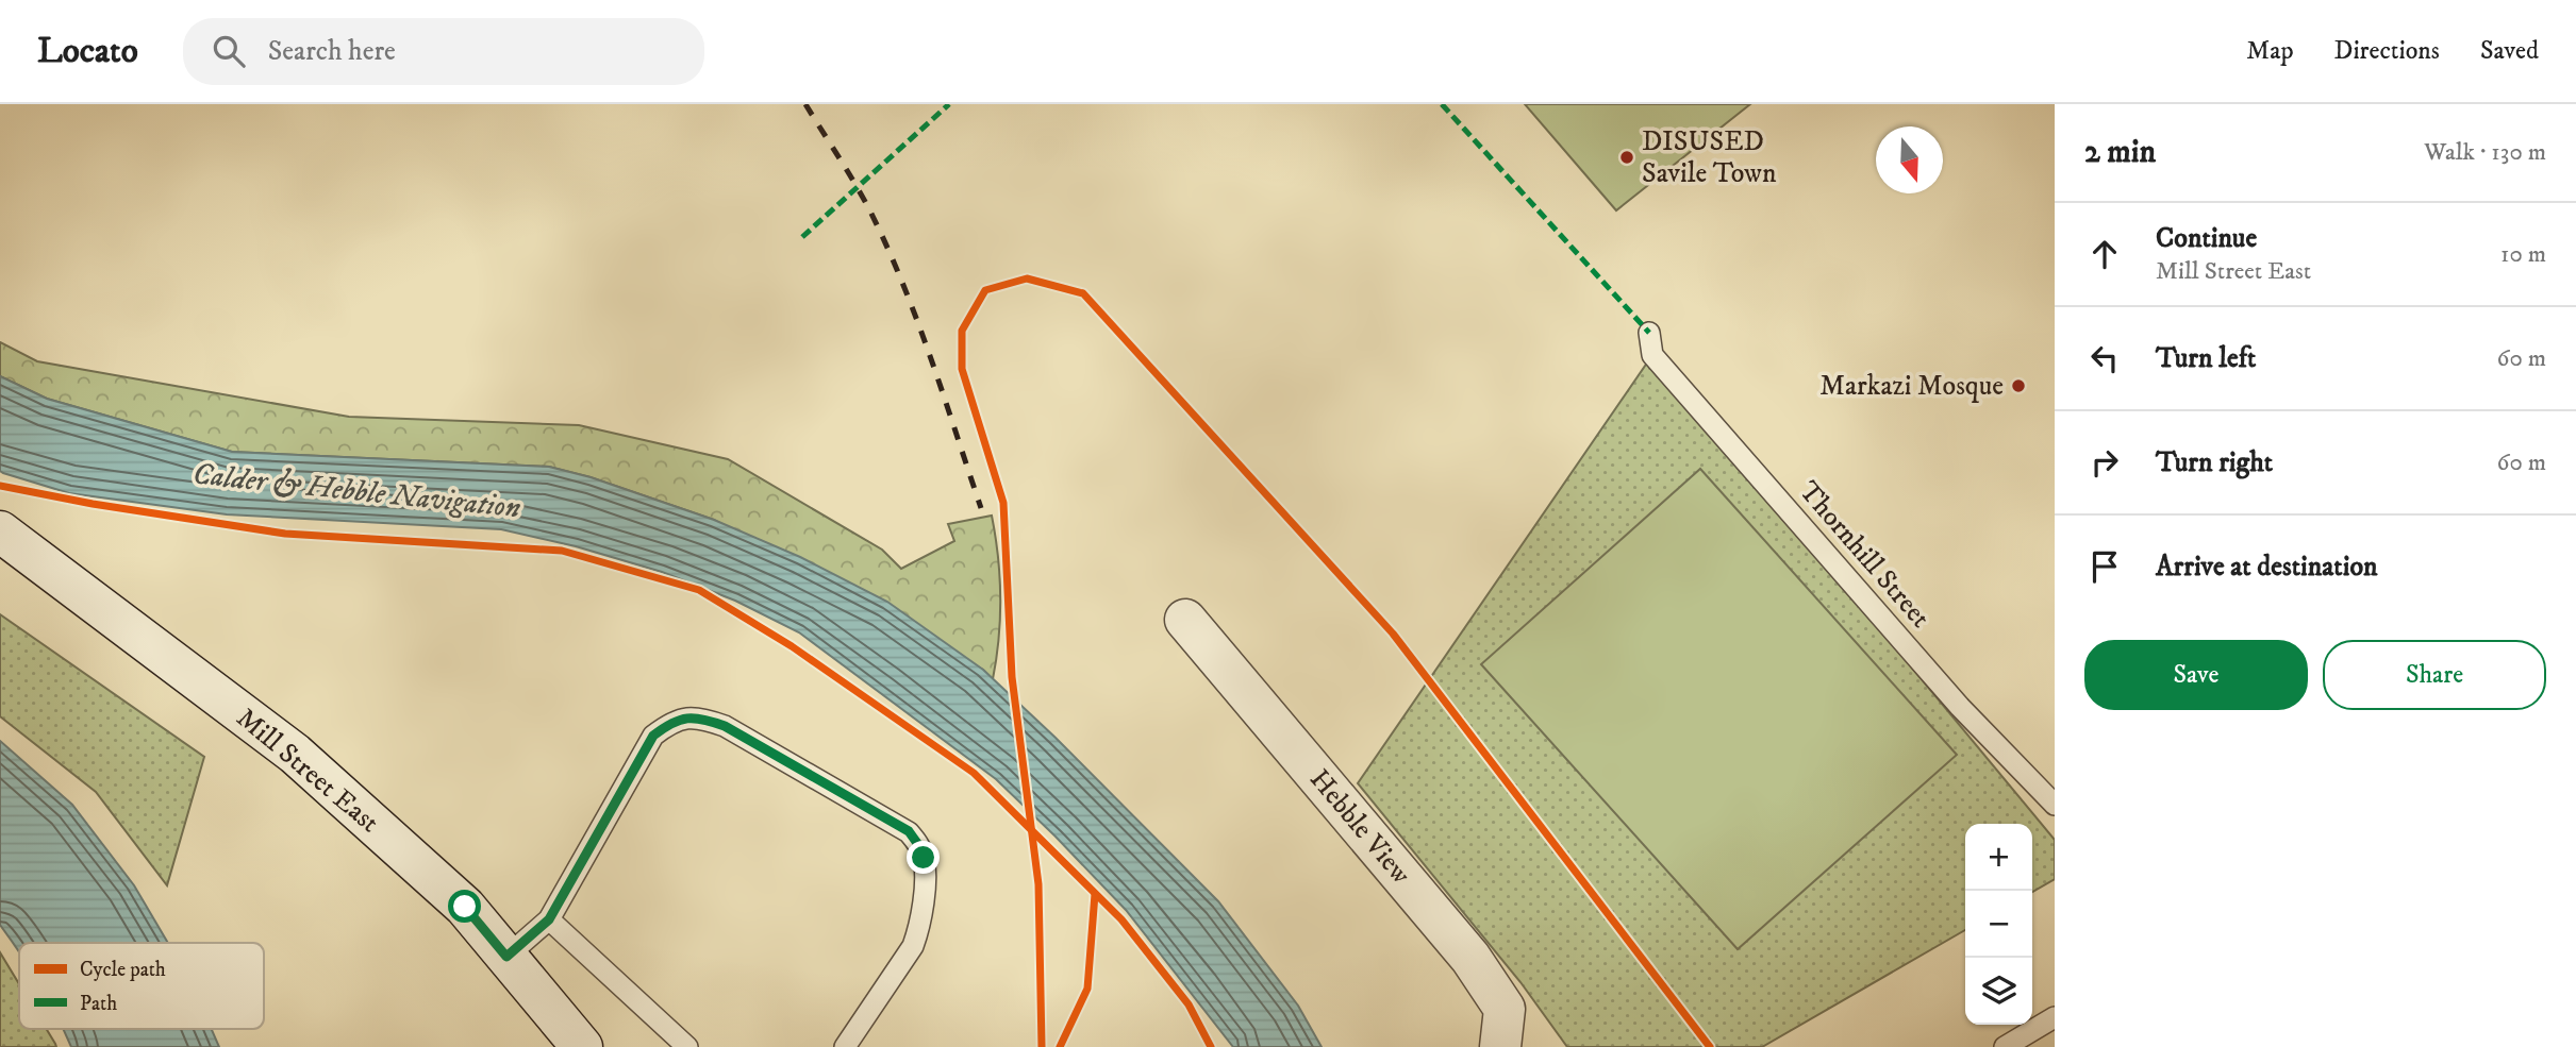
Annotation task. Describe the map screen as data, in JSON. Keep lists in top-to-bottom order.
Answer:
{
  "streets": {
    "street": ["Mill Street East", "Hebble View"],
    "lane": ["Thornhill Street"]
  },
  "water": ["Calder & Hebble Navigation"],
  "places": ["DISUSED Savile Town", "Markazi Mosque"],
  "legend": ["Cycle path", "Path"],
  "north": "bottom",
  "page": {
    "header": "Locato",
    "search": "Search here",
    "nav": ["Map", "Directions", "Saved"],
    "heading": ["2 min", "Walk · 130 m"],
    "list": [
      ["Continue", "Mill Street East", "10 m"],
      ["Turn left", "60 m"],
      ["Turn right", "60 m"],
      "Arrive at destination"
    ],
    "buttons": ["Save", "Share"],
    "map_buttons": ["+", "−"]
  }
}
